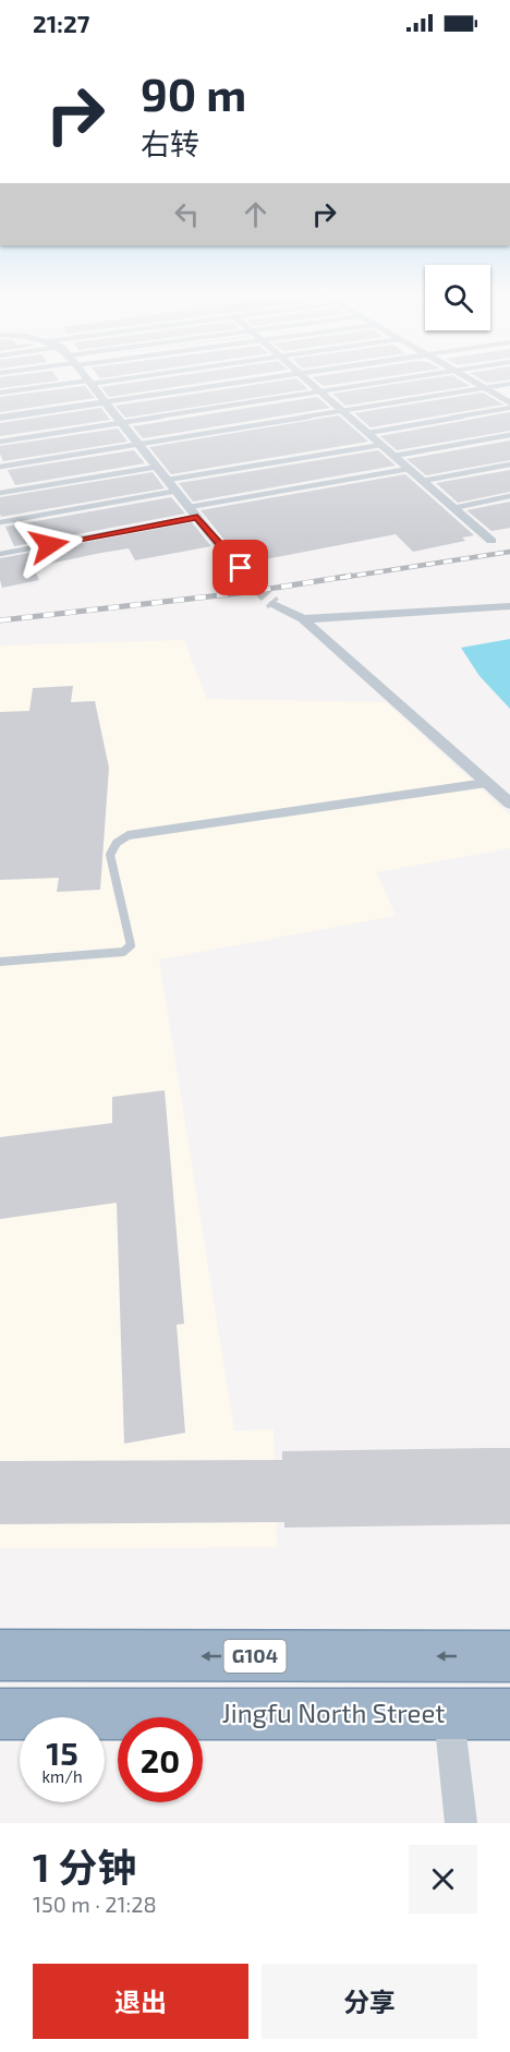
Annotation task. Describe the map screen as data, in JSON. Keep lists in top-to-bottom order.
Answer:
{
  "streets": {
    "highway": ["G104", "Jingfu North Street"]
  },
  "page": {
    "status": "21:27",
    "turn": ["90 m", "右转"],
    "speed": "15 km/h",
    "limit": "20",
    "heading": ["1 分钟", "150 m · 21:28"],
    "buttons": ["退出", "分享"]
  }
}
